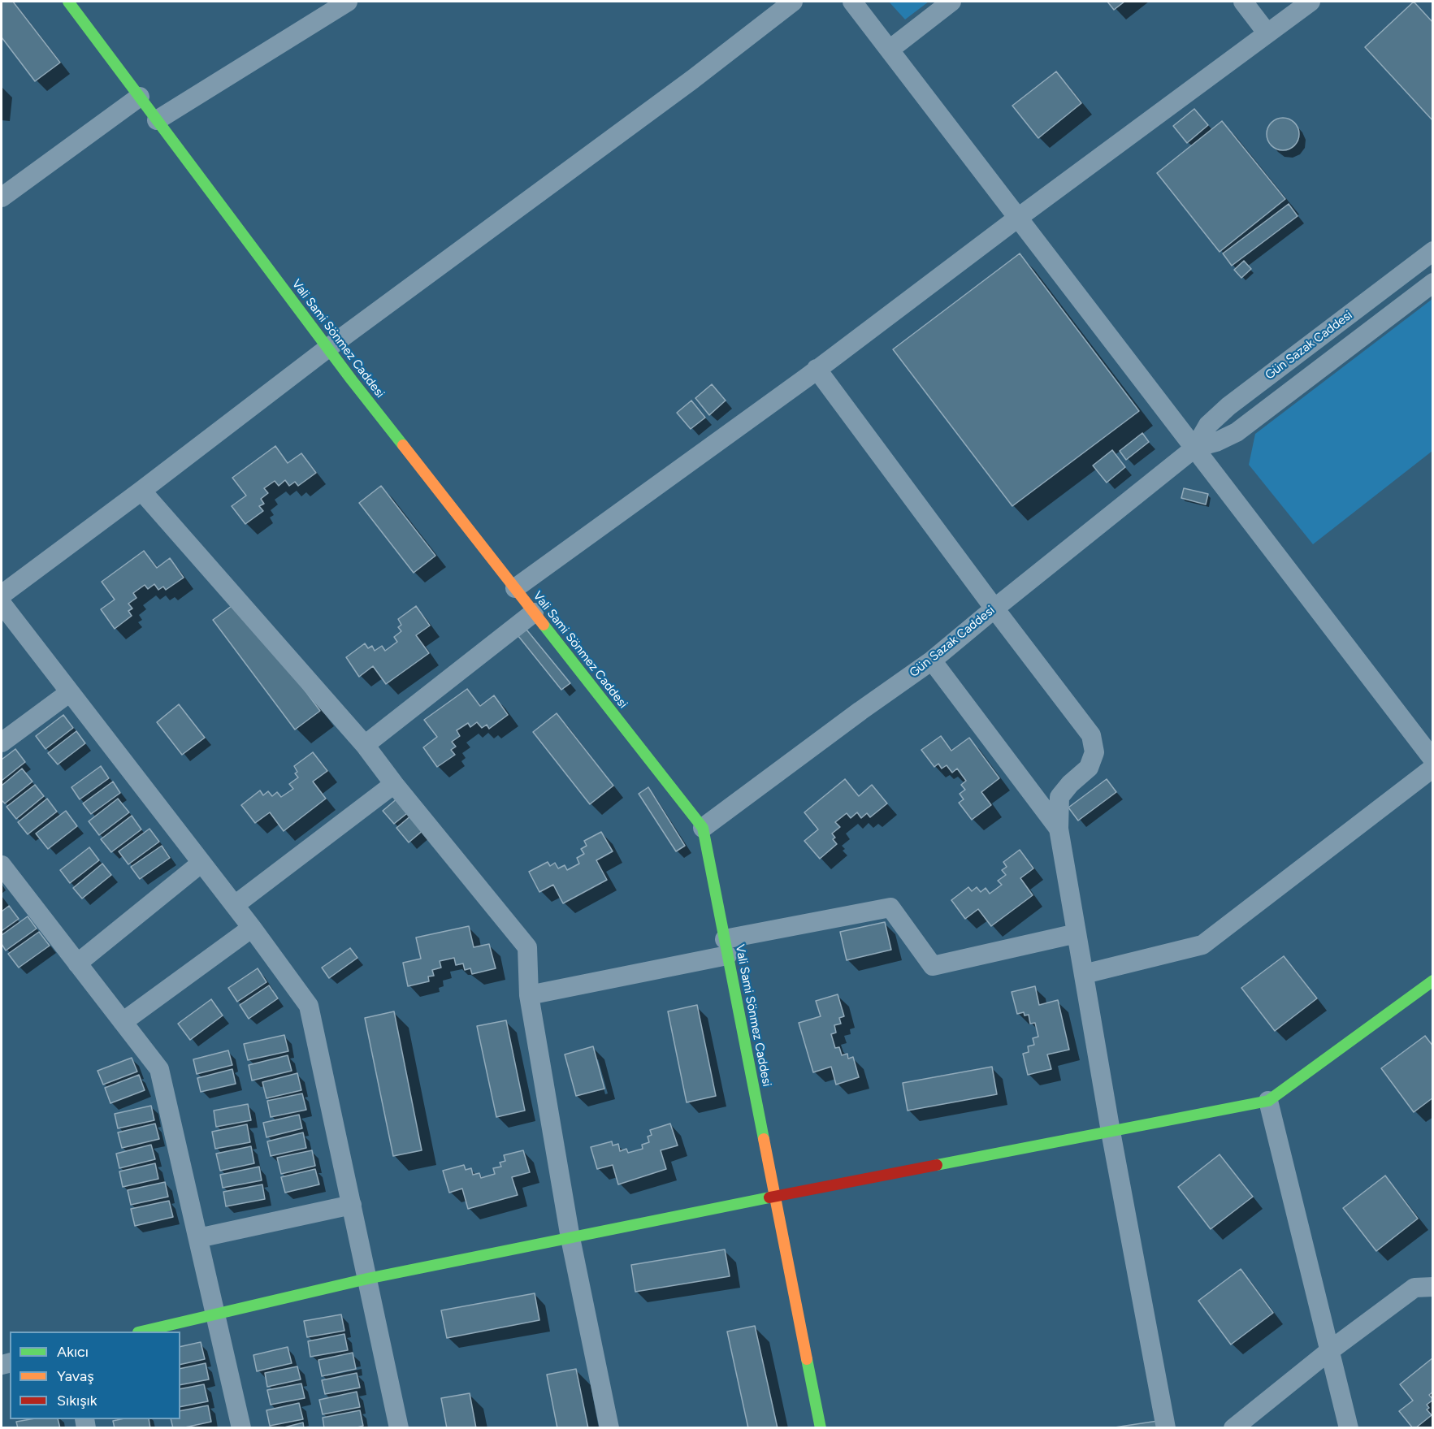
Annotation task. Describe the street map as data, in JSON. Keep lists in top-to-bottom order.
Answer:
{
  "streets": {
    "main road": ["Vali Sami Sönmez Caddesi"],
    "street": ["Gün Sazak Caddesi"]
  },
  "crossings": [
    ["Vali Sami Sönmez Caddesi", "Gün Sazak Caddesi"]
  ],
  "legend": ["Akıcı", "Yavaş", "Sıkışık"]
}
